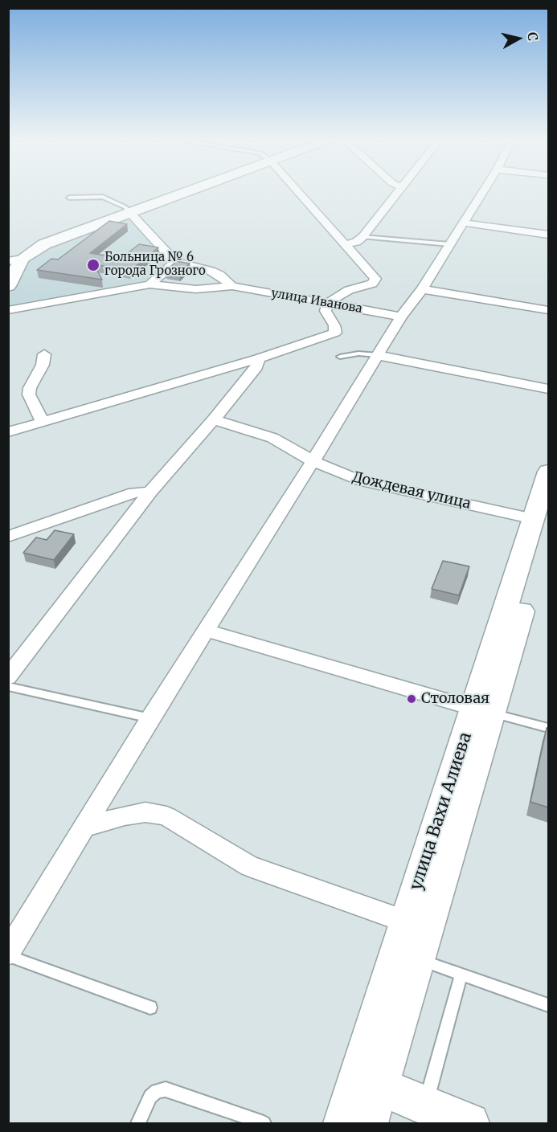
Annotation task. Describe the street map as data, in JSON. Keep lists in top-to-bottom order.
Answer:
{
  "streets": {
    "main road": ["улица Вахи Алиева"],
    "street": ["улица Иванова", "Дождевая улица"]
  },
  "crossings": [
    ["Дождевая улица", "улица Вахи Алиева"]
  ],
  "places": ["Больница № 6 города Грозного", "Столовая"],
  "north": "right"
}
